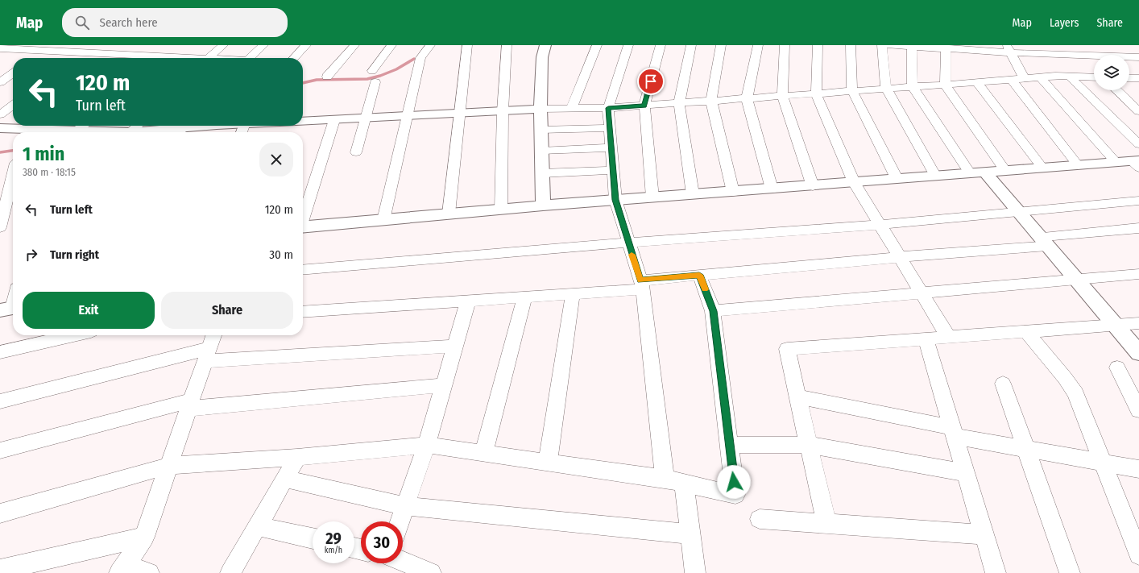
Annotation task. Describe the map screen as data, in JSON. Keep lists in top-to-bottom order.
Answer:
{
  "page": {
    "header": "Map",
    "search": "Search here",
    "nav": ["Map", "Layers", "Share"],
    "turn": ["120 m", "Turn left"],
    "heading": ["1 min", "380 m · 18:15"],
    "list": [
      {
        "name": "Turn left",
        "value": "120 m"
      },
      {
        "name": "Turn right",
        "value": "30 m"
      }
    ],
    "buttons": ["Exit", "Share"],
    "speed": "29 km/h",
    "limit": "30"
  }
}
